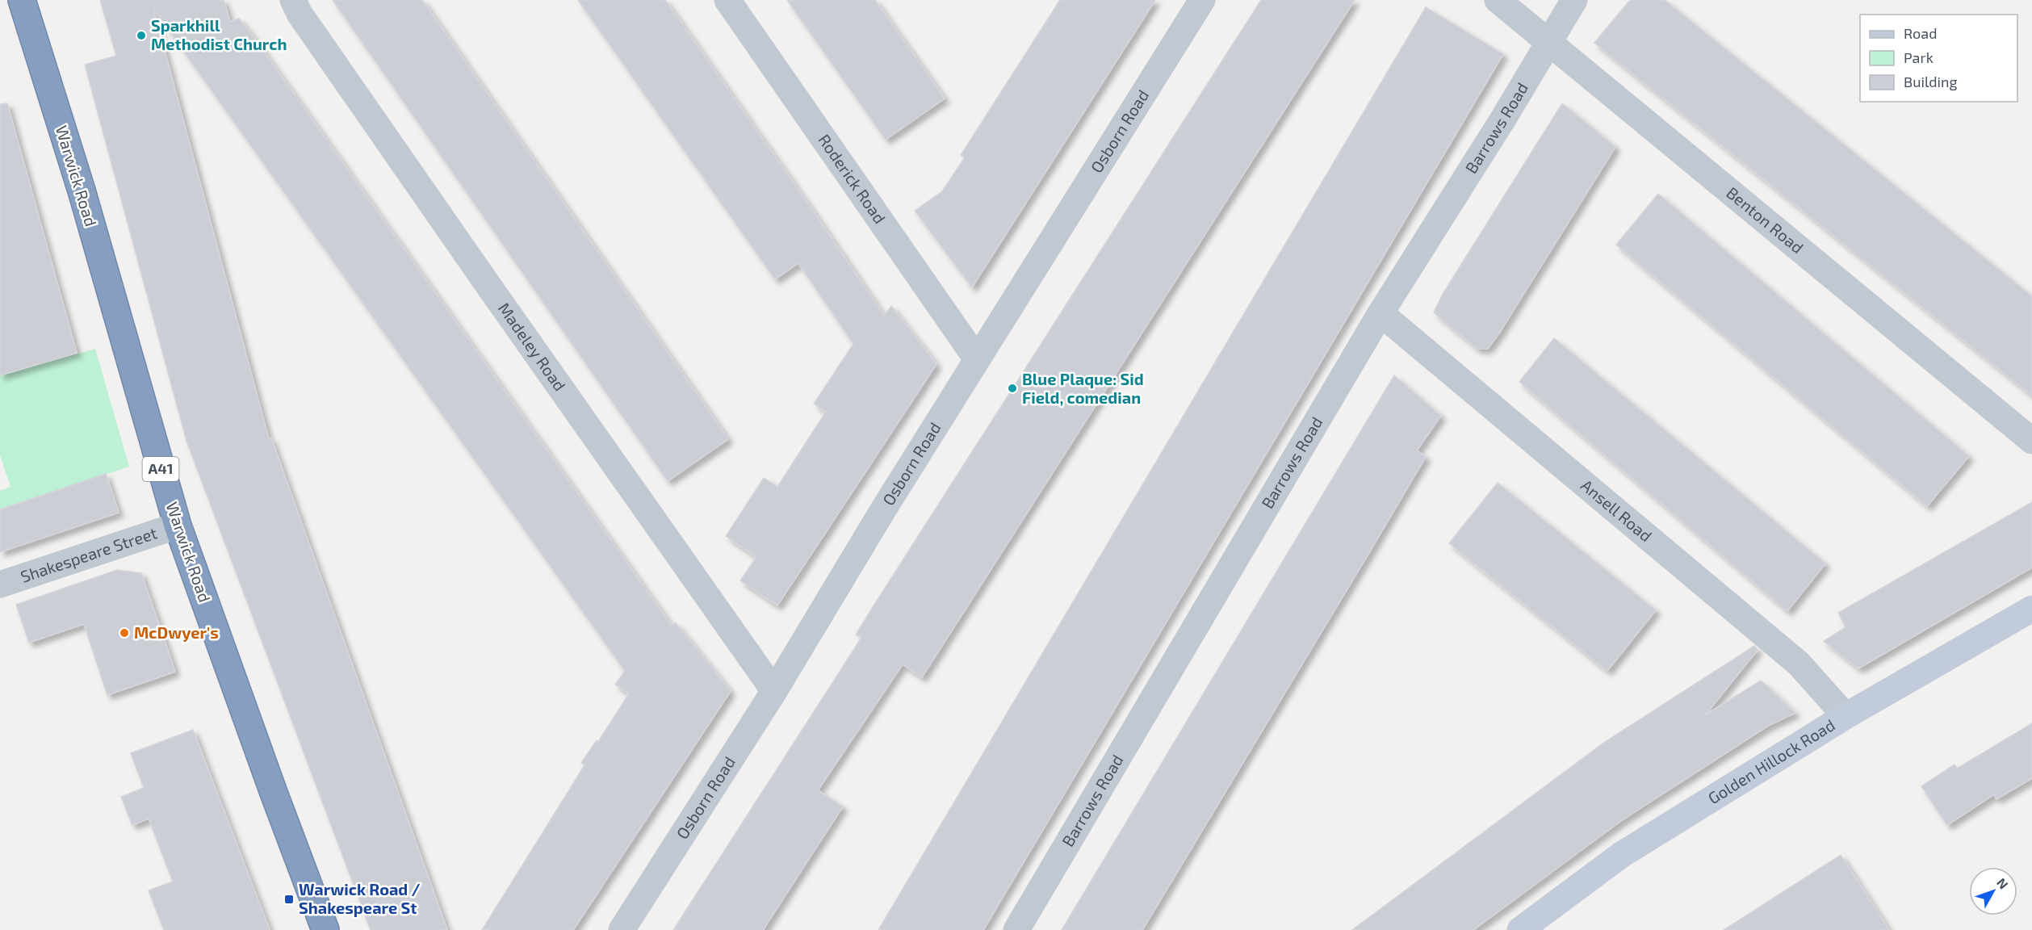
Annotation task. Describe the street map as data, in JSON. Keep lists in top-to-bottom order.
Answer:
{
  "streets": {
    "highway": ["Warwick Road", "A41"],
    "main road": ["Golden Hillock Road"],
    "street": [
      "Barrows Road",
      "Osborn Road",
      "Roderick Road",
      "Benton Road",
      "Madeley Road",
      "Ansell Road",
      "Shakespeare Street"
    ]
  },
  "crossings": [
    ["Barrows Road", "Benton Road"],
    ["Barrows Road", "Ansell Road"],
    ["Osborn Road", "Roderick Road"],
    ["Osborn Road", "Madeley Road"],
    ["Warwick Road", "Shakespeare Street"],
    ["Ansell Road", "Golden Hillock Road"]
  ],
  "places": {
    "other": ["Sparkhill Methodist Church", "Blue Plaque: Sid Field, comedian", "McDwyer's"],
    "transit": ["Warwick Road / Shakespeare St"]
  },
  "legend": ["Road", "Park", "Building"],
  "north": "top right"
}
